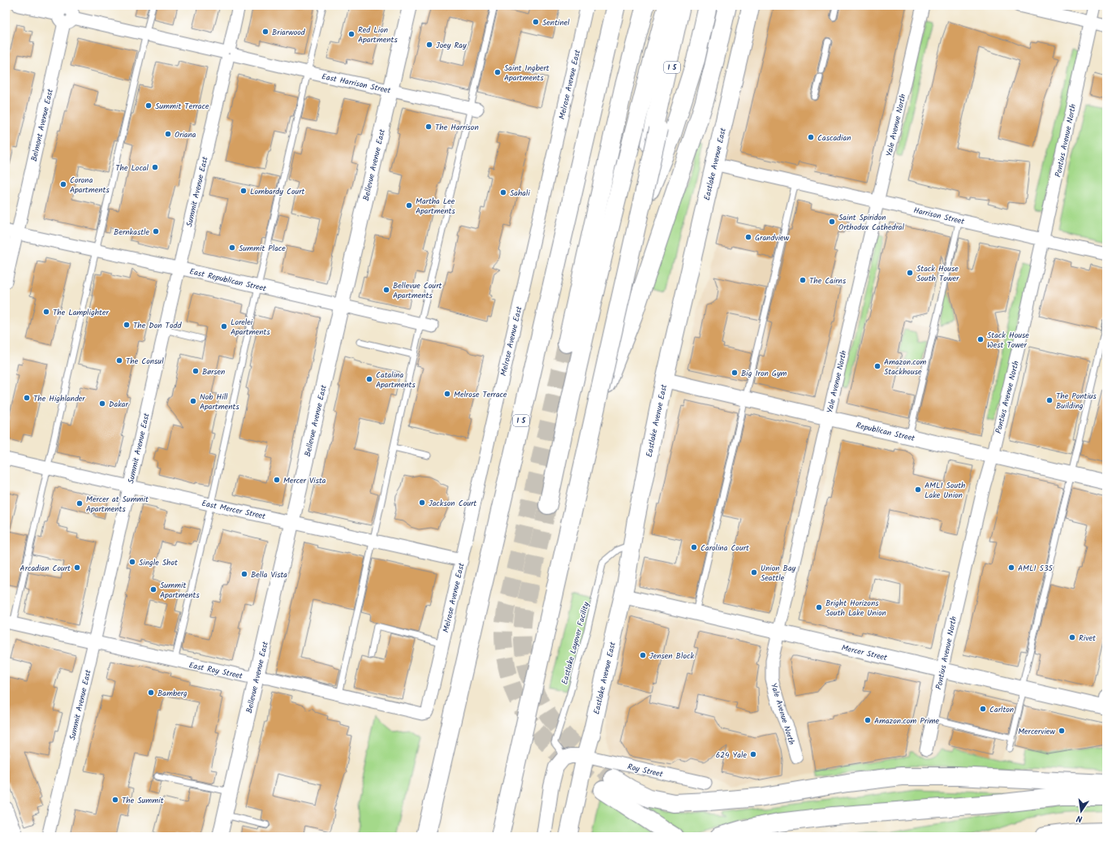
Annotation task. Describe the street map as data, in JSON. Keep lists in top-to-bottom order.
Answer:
{
  "streets": {
    "highway": ["I 5"],
    "main road": ["Eastlake Avenue East"],
    "street": [
      "East Harrison Street",
      "Melrose Avenue East",
      "Belmont Avenue East",
      "Yale Avenue North",
      "Pontius Avenue North",
      "Bellevue Avenue East",
      "Summit Avenue East",
      "Harrison Street",
      "East Republican Street",
      "Republican Street",
      "East Mercer Street",
      "Mercer Street",
      "East Roy Street",
      "Roy Street"
    ],
    "lane": ["Eastlake Layover Facility"]
  },
  "crossings": [
    ["East Harrison Street", "Belmont Avenue East"],
    ["East Harrison Street", "Bellevue Avenue East"],
    ["East Harrison Street", "Summit Avenue East"],
    ["Melrose Avenue East", "East Mercer Street"],
    ["Melrose Avenue East", "East Roy Street"],
    ["Belmont Avenue East", "East Republican Street"],
    ["Yale Avenue North", "Harrison Street"],
    ["Yale Avenue North", "Republican Street"],
    ["Yale Avenue North", "Mercer Street"],
    ["Pontius Avenue North", "Harrison Street"],
    ["Pontius Avenue North", "Republican Street"],
    ["Pontius Avenue North", "Mercer Street"],
    ["Eastlake Avenue East", "Harrison Street"],
    ["Eastlake Avenue East", "Republican Street"],
    ["Eastlake Avenue East", "Eastlake Layover Facility"],
    ["Eastlake Avenue East", "Mercer Street"],
    ["Eastlake Avenue East", "Roy Street"],
    ["Bellevue Avenue East", "East Republican Street"],
    ["Bellevue Avenue East", "East Mercer Street"],
    ["Bellevue Avenue East", "East Roy Street"],
    ["Summit Avenue East", "East Republican Street"],
    ["Summit Avenue East", "East Mercer Street"],
    ["Summit Avenue East", "East Roy Street"]
  ],
  "places": [
    "Sentinel",
    "Briarwood",
    "Red Lion Apartments",
    "Joey Ray",
    "Saint Ingbert Apartments",
    "Summit Terrace",
    "The Harrison",
    "Oriana",
    "Cascadian",
    "The Local",
    "Corona Apartments",
    "Lombardy Court",
    "Sahali",
    "Martha Lee Apartments",
    "Saint Spiridon Orthodox Cathedral",
    "Bernkastle",
    "Grandview",
    "Summit Place",
    "Stack House South Tower",
    "The Cairns",
    "Bellevue Court Apartments",
    "The Lamplighter",
    "The Don Todd",
    "Lorelei Apartments",
    "Stack House West Tower",
    "The Consul",
    "Amazon.com Stackhouse",
    "Børsen",
    "Big Iron Gym",
    "Catalina Apartments",
    "Melrose Terrace",
    "The Highlander",
    "The Pontius Building",
    "Nob Hill Apartments",
    "Dakar",
    "Mercer Vista",
    "AMLI South Lake Union",
    "Jackson Court",
    "Mercer at Summit Apartments",
    "Carolina Court",
    "Single Shot",
    "Arcadian Court",
    "AMLI 535",
    "Union Bay Seattle",
    "Bella Vista",
    "Summit Apartments",
    "Bright Horizons South Lake Union",
    "Rivet",
    "Jensen Block",
    "Bamberg",
    "Carlton",
    "Amazon.com Prime",
    "Mercerview",
    "624 Yale",
    "The Summit"
  ],
  "north": "bottom"
}
